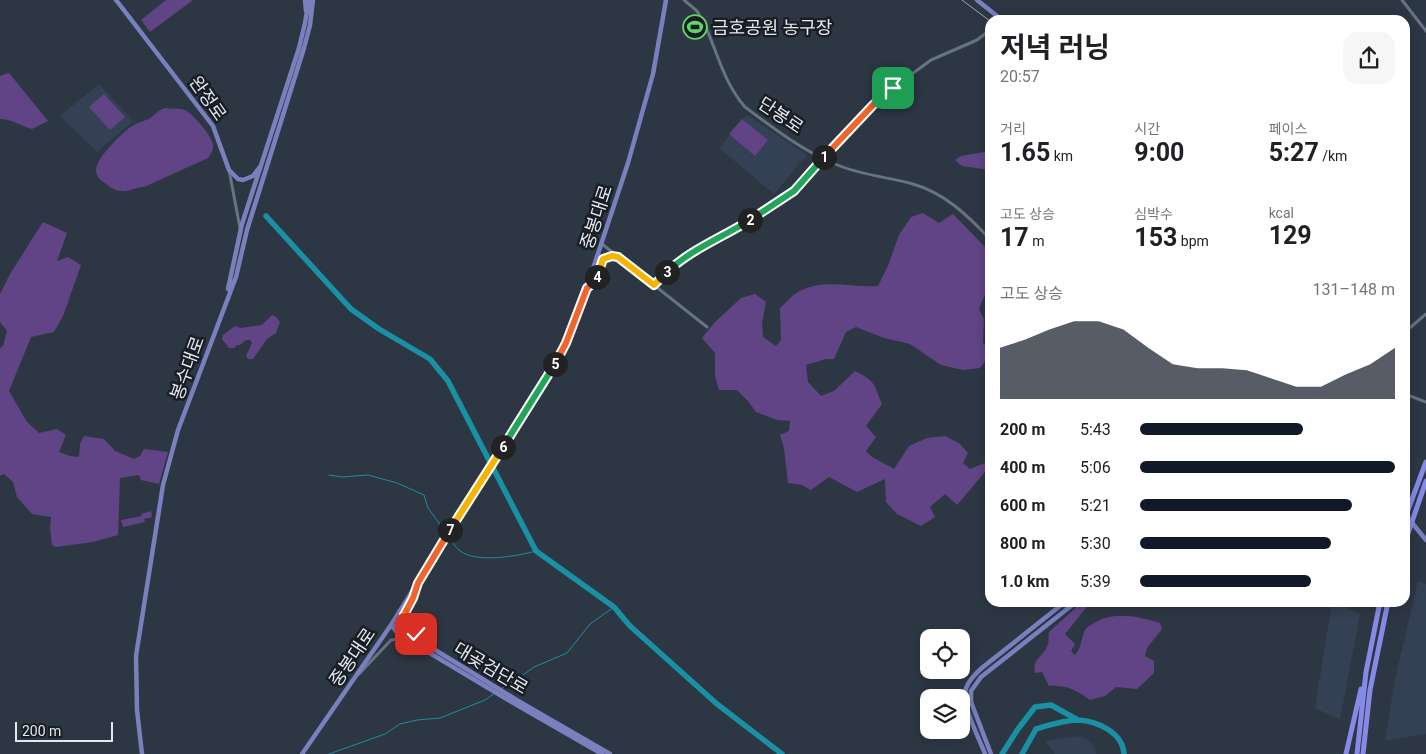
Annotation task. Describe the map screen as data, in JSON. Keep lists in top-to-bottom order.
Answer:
{
  "streets": {
    "main road": [
      "완정로",
      "중봉대로",
      "봉수대로",
      "대곶검단로"
    ],
    "street": ["단봉로"]
  },
  "crossings": [
    ["중봉대로", "대곶검단로"]
  ],
  "places": {
    "sports": ["금호공원 농구장"]
  },
  "scale_bar": "200 m",
  "page": {
    "heading": ["저녁 러닝", "20:57"],
    "stats": [
      ["거리", "1.65 km"],
      ["시간", "9:00"],
      ["페이스", "5:27 /km"],
      ["고도 상승", "17 m"],
      ["심박수", "153 bpm"],
      ["kcal", "129"]
    ],
    "pins": [
      "1",
      "2",
      "3",
      "4",
      "5",
      "6",
      "7"
    ],
    "chart": ["고도 상승", "131–148 m"],
    "list": [
      {
        "name": "200 m",
        "note": "5:43"
      },
      {
        "name": "400 m",
        "note": "5:06"
      },
      {
        "name": "600 m",
        "note": "5:21"
      },
      {
        "name": "800 m",
        "note": "5:30"
      },
      {
        "name": "1.0 km",
        "note": "5:39"
      }
    ],
    "scale": "200 m"
  }
}
